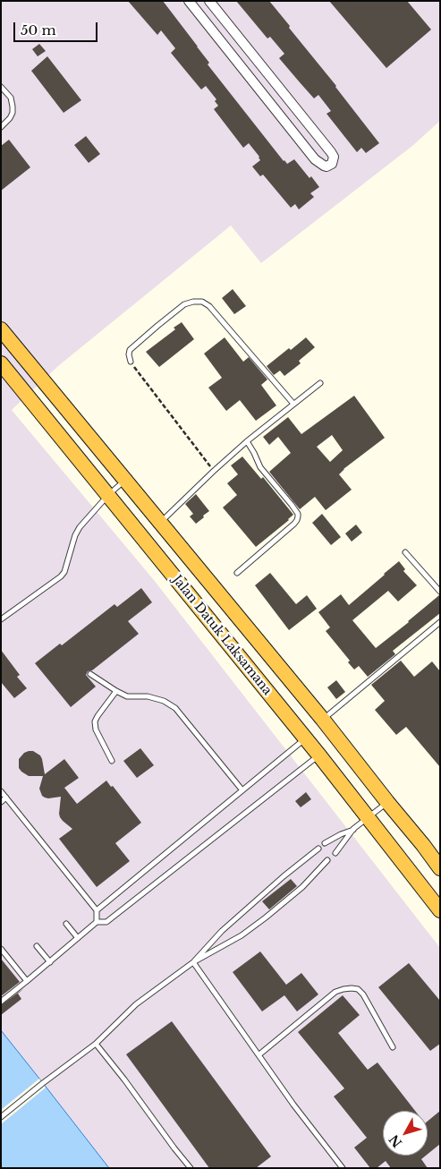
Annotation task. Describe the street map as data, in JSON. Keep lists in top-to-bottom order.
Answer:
{
  "streets": {
    "highway": ["Jalan Datuk Laksamana"]
  },
  "scale_bar": "50 m",
  "north": "bottom left"
}
